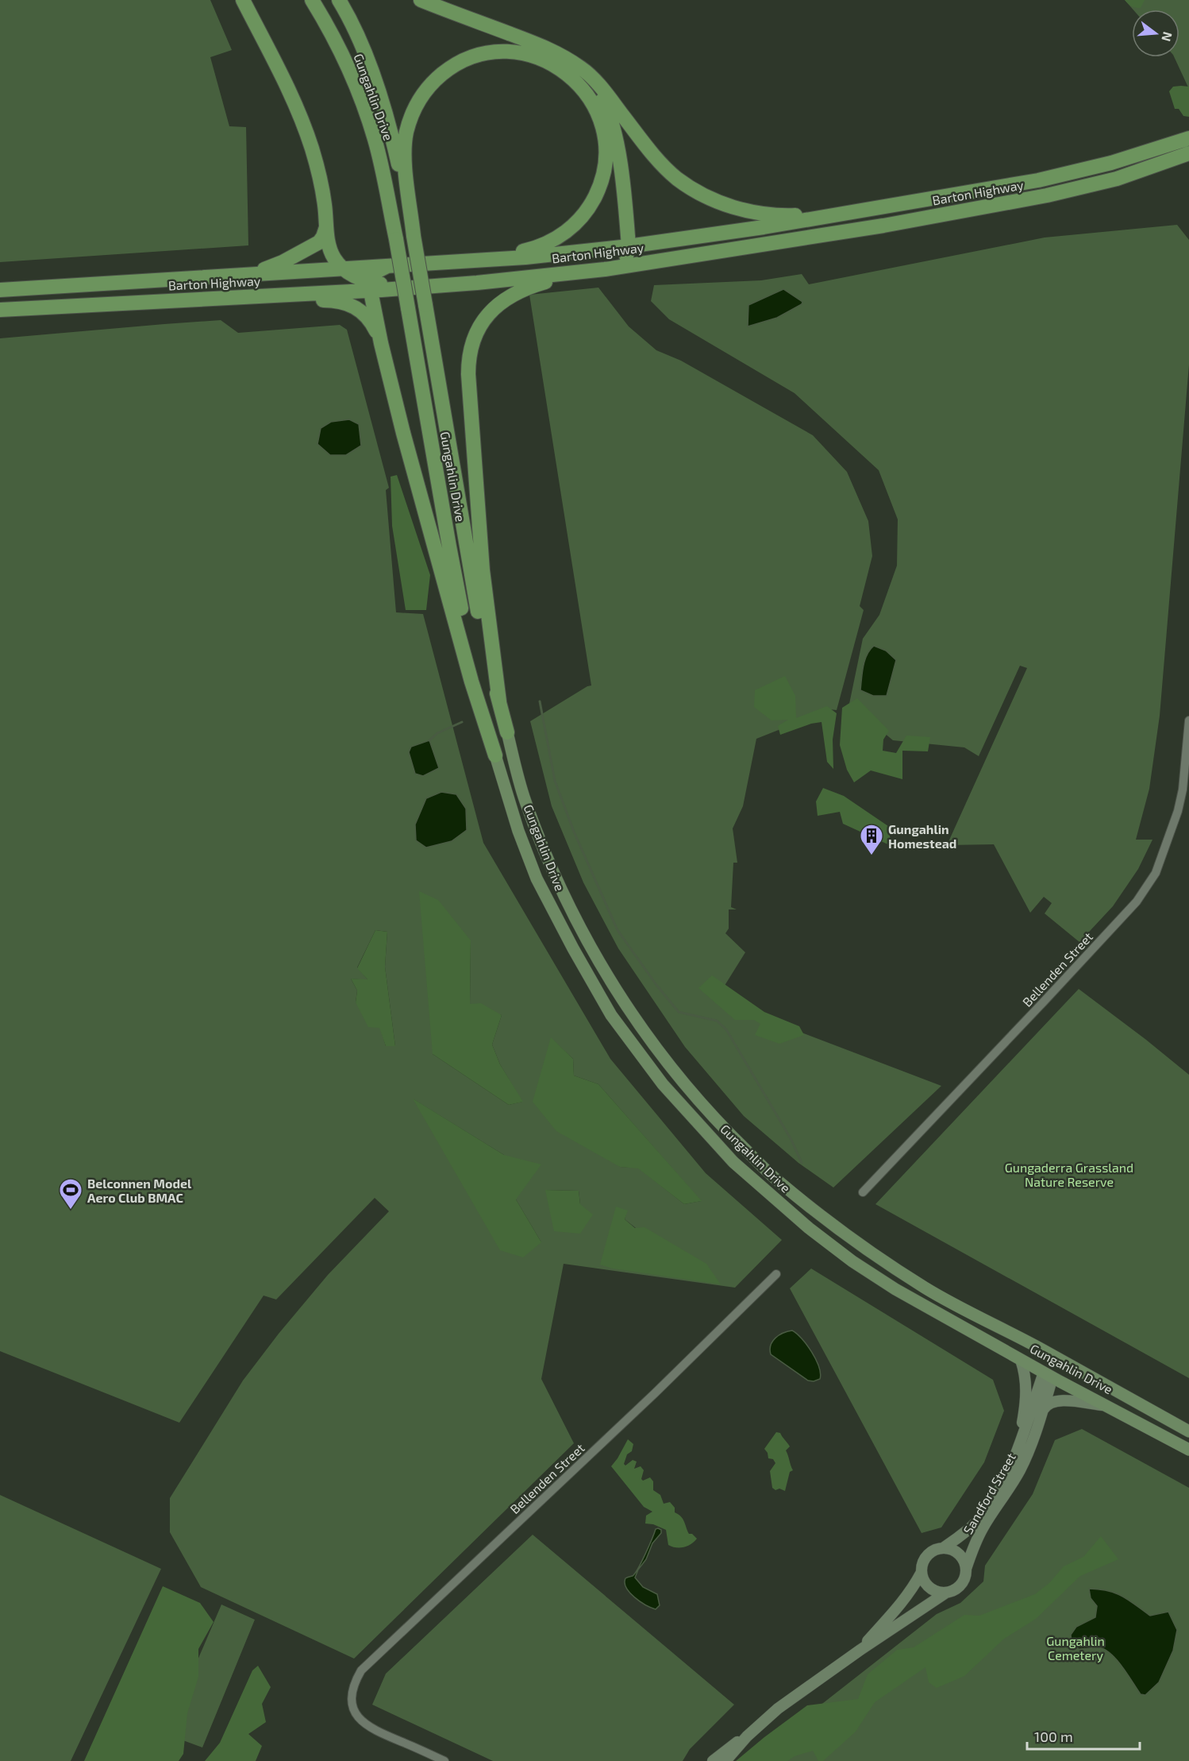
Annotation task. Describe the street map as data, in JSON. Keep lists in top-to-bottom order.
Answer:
{
  "streets": {
    "highway": ["Gungahlin Drive", "Barton Highway"],
    "main road": ["Sandford Street"],
    "street": ["Bellenden Street"]
  },
  "crossings": [
    ["Gungahlin Drive", "Sandford Street"]
  ],
  "parks": ["Gungaderra Grassland Nature Reserve", "Gungahlin Cemetery"],
  "places": {
    "building": ["Gungahlin Homestead"],
    "sports": ["Belconnen Model Aero Club BMAC"]
  },
  "scale_bar": "100 m",
  "north": "right"
}
